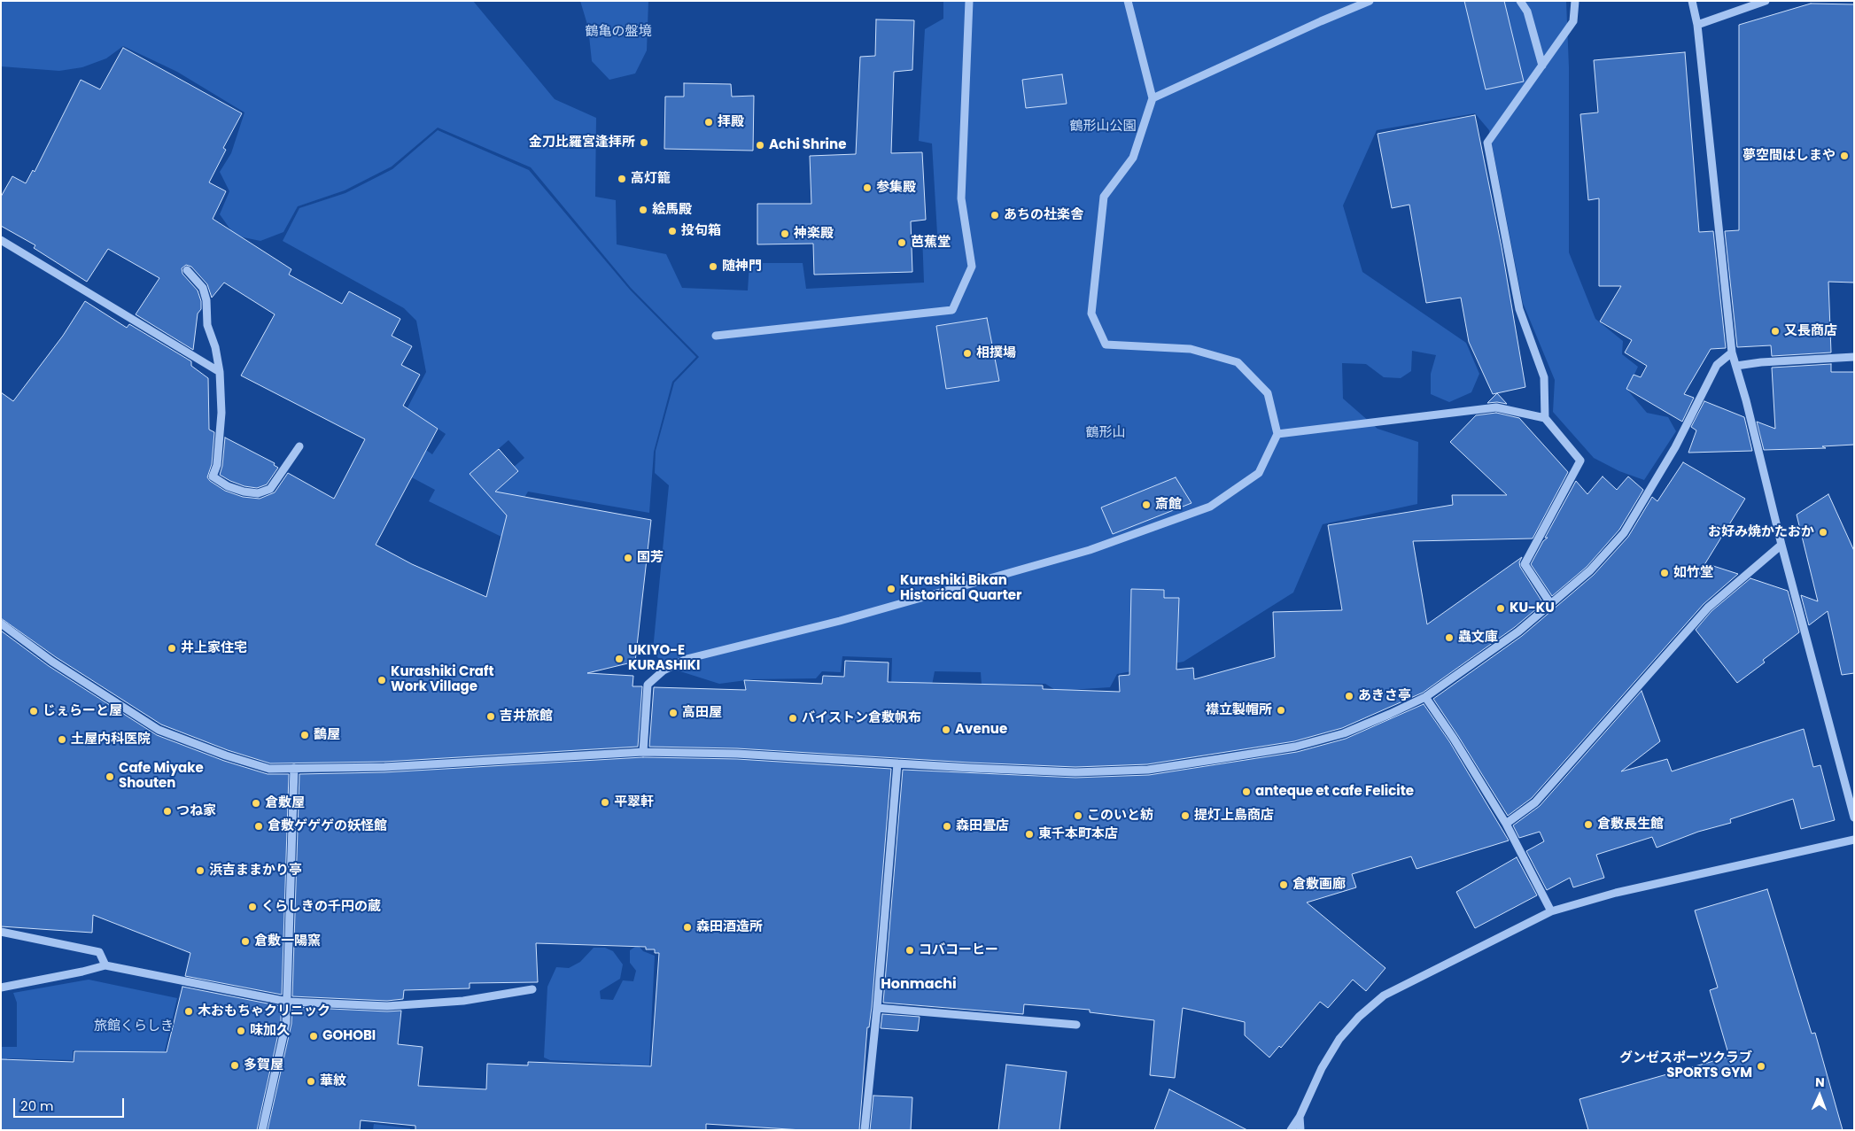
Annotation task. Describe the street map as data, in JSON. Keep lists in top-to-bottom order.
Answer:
{
  "districts": ["Honmachi"],
  "parks": [
    "鶴亀の盤境",
    "鶴形山公園",
    "鶴形山",
    "旅館くらしき"
  ],
  "places": [
    "拝殿",
    "金刀比羅宮逢拝所",
    "Achi Shrine",
    "夢空間はしまや",
    "高灯籠",
    "参集殿",
    "絵馬殿",
    "あちの社楽舎",
    "投句箱",
    "神楽殿",
    "芭蕉堂",
    "随神門",
    "又長商店",
    "相撲場",
    "斎館",
    "お好み焼かたおか",
    "国芳",
    "如竹堂",
    "Kurashiki Bikan Historical Quarter",
    "KU-KU",
    "蟲文庫",
    "井上家住宅",
    "UKIYO-E KURASHIKI",
    "Kurashiki Craft Work Village",
    "あきさ亭",
    "襟立製帽所",
    "じぇらーと屋",
    "高田屋",
    "吉井旅館",
    "バイストン倉敷帆布",
    "Avenue",
    "鷭屋",
    "土屋内科医院",
    "Cafe Miyake Shouten",
    "anteque et cafe Felicite",
    "平翠軒",
    "倉敷屋",
    "つね家",
    "このいと紡",
    "提灯上島商店",
    "倉敷長生館",
    "倉敷ゲゲゲの妖怪館",
    "森田畳店",
    "東千本町本店",
    "浜吉ままかり亭",
    "倉敷画廊",
    "くらしきの千円の蔵",
    "森田酒造所",
    "倉敷一陽窯",
    "コバコーヒー",
    "木おもちゃクリニック",
    "味加久",
    "GOHOBI",
    "多賀屋",
    "グンゼスポーツクラブ SPORTS GYM",
    "華紋"
  ],
  "scale_bar": "20 m",
  "north": "top"
}
